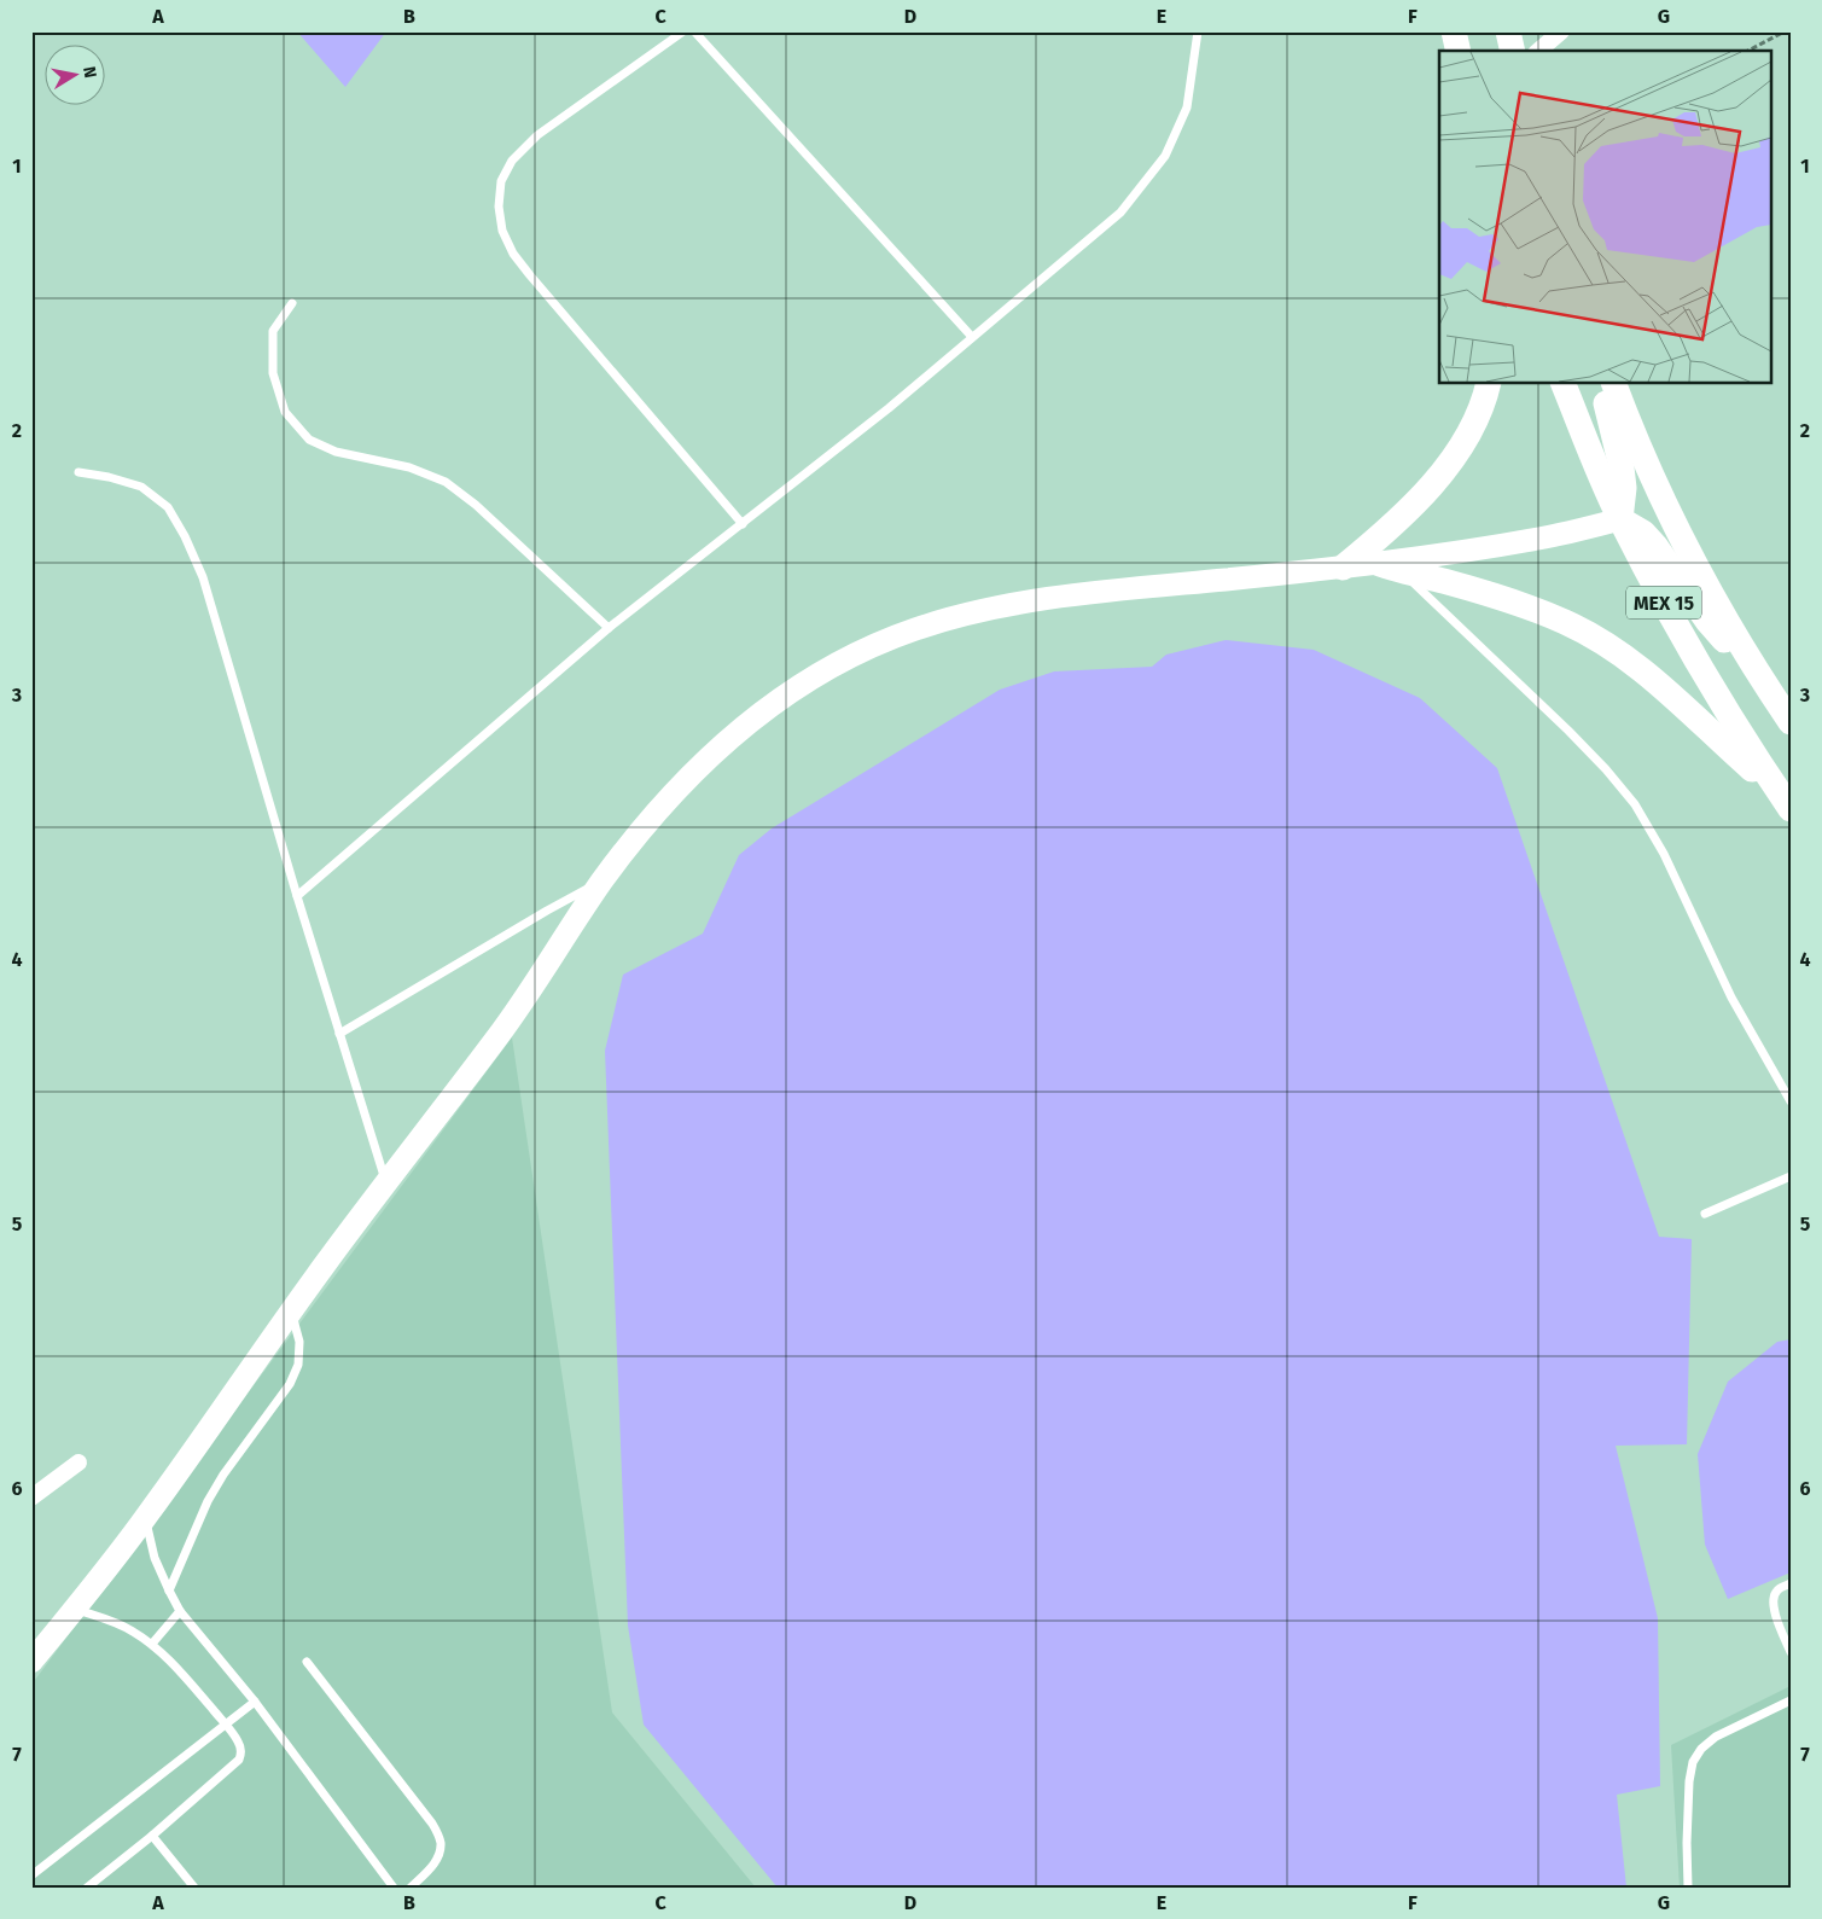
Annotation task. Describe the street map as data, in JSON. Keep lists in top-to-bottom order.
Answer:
{
  "streets": {
    "main road": ["MEX 15"]
  },
  "north": "right",
  "grid": {
    "columns": [
      "A",
      "B",
      "C",
      "D",
      "E",
      "F",
      "G"
    ],
    "rows": [
      "1",
      "2",
      "3",
      "4",
      "5",
      "6",
      "7"
    ]
  }
}
